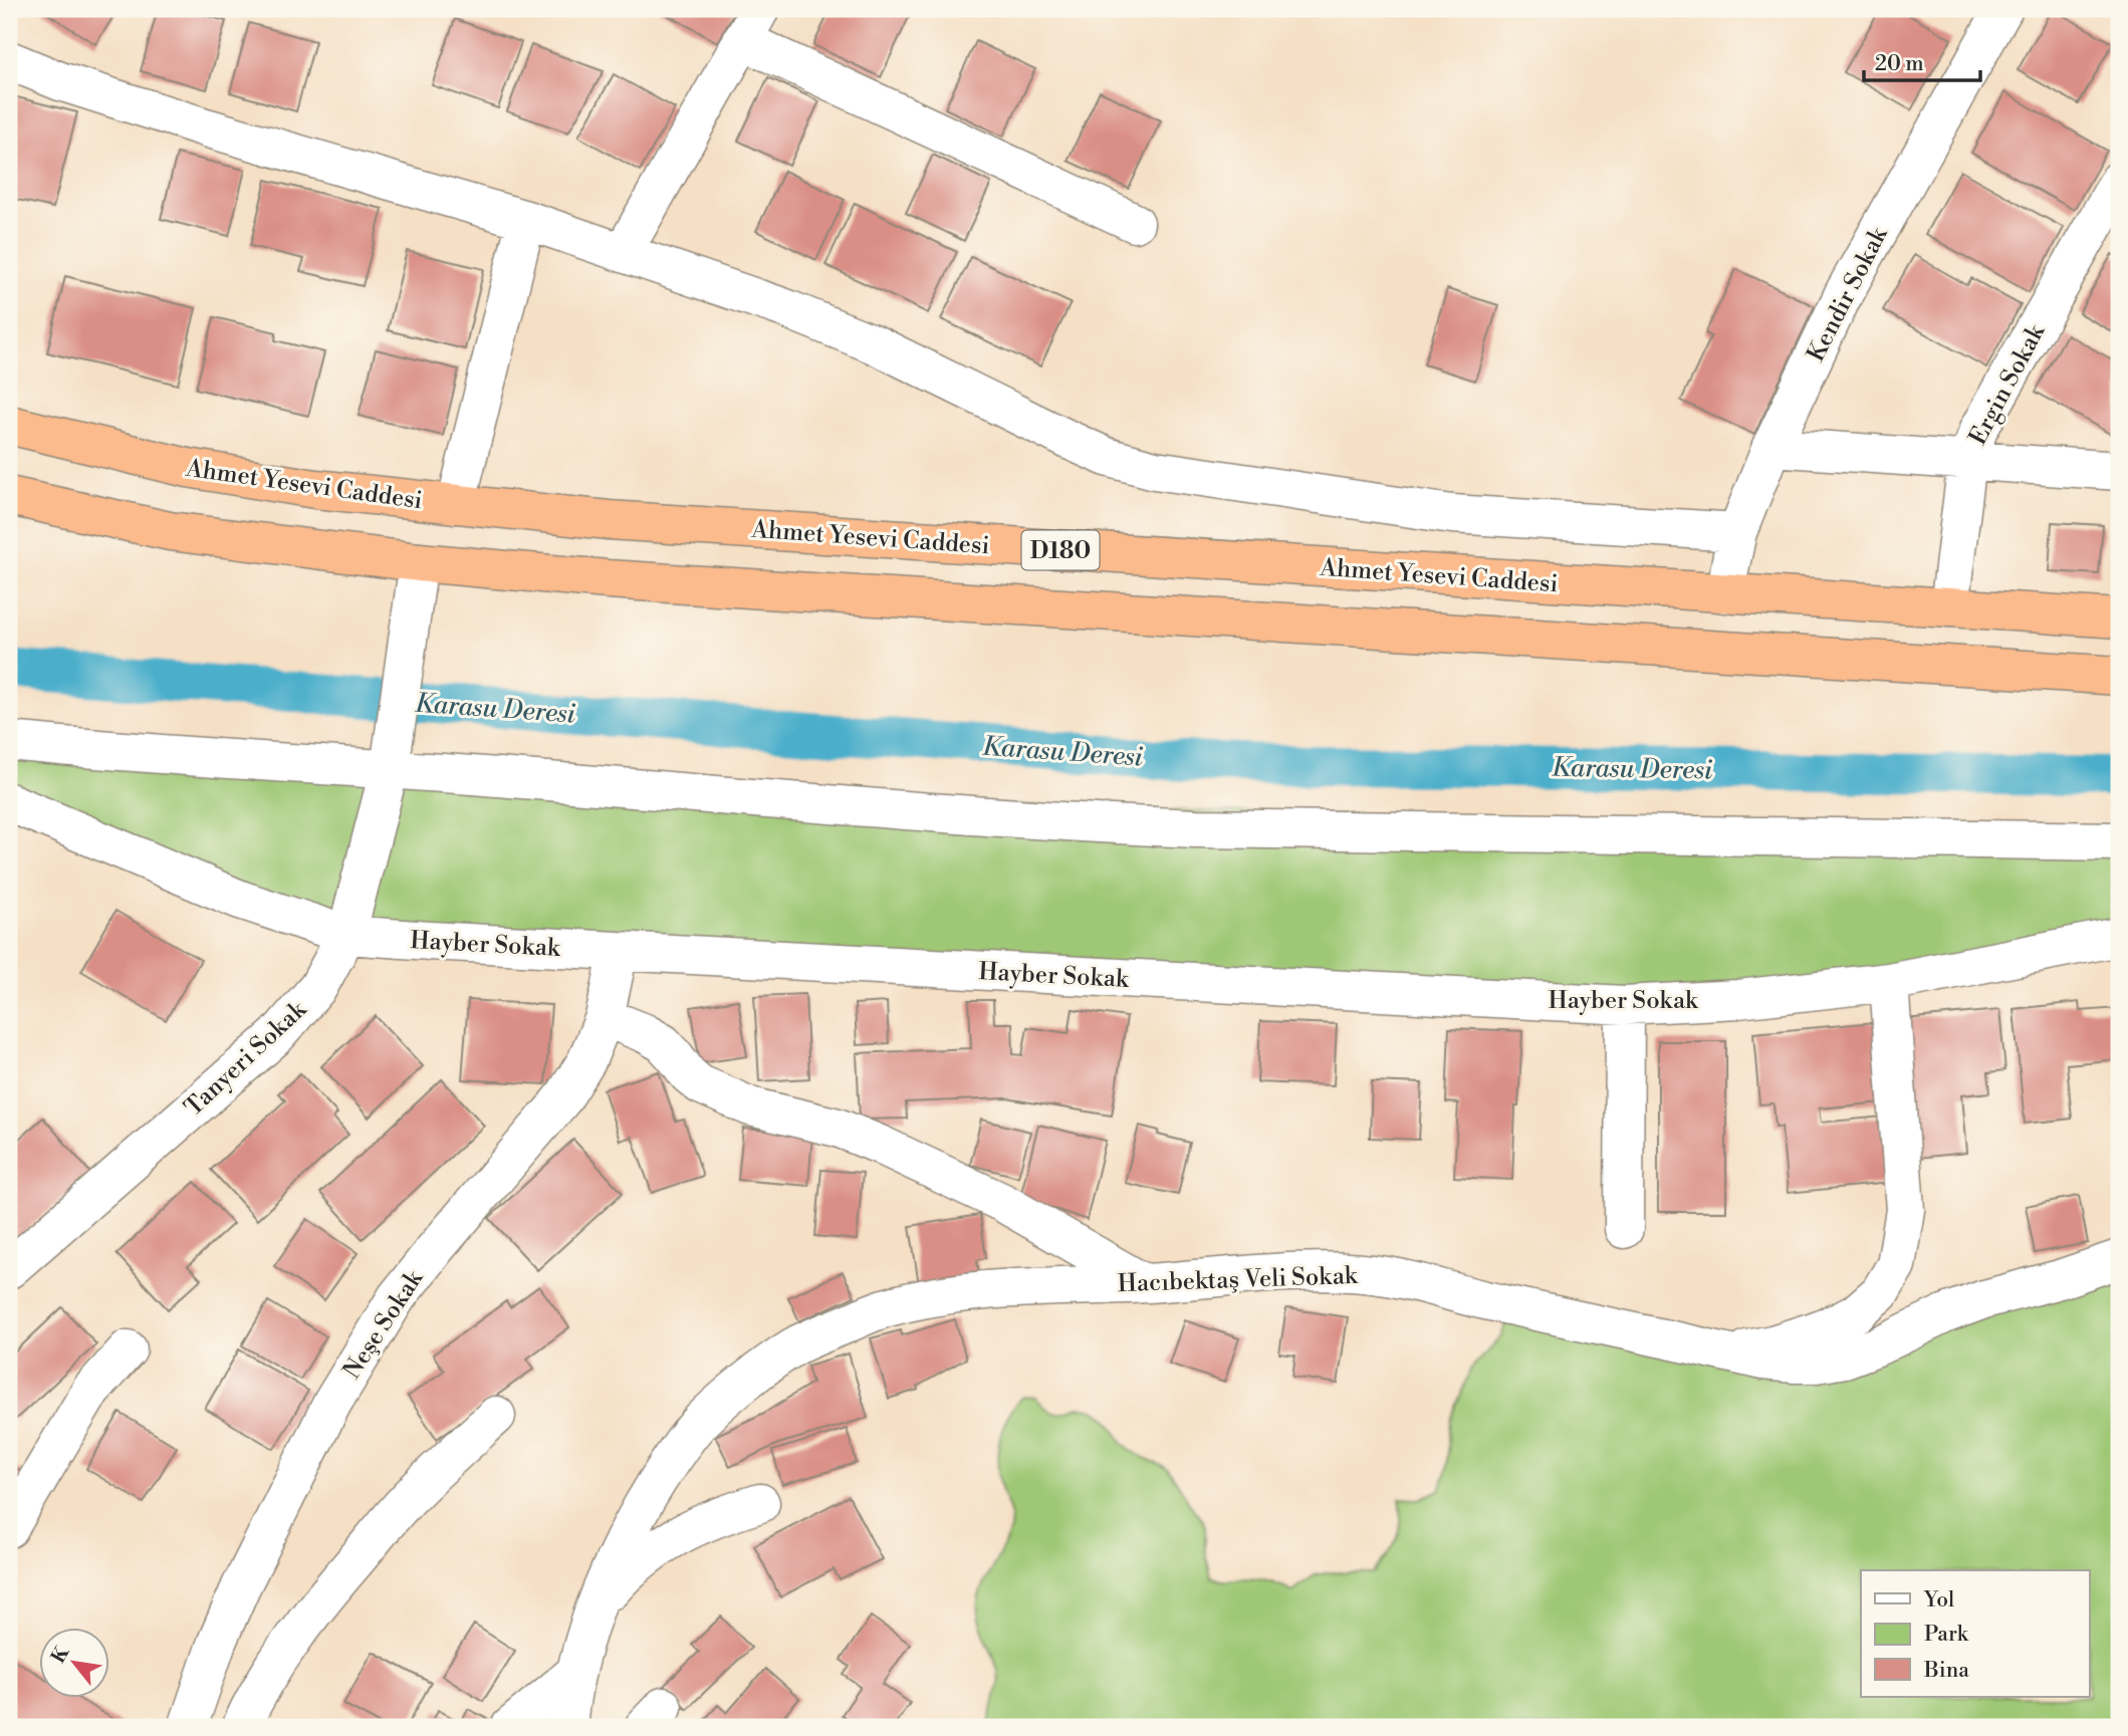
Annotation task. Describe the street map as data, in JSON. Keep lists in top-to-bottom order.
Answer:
{
  "streets": {
    "highway": ["Ahmet Yesevi Caddesi", "D180"],
    "street": [
      "Kendir Sokak",
      "Ergin Sokak",
      "Hayber Sokak",
      "Tanyeri Sokak",
      "Hacıbektaş Veli Sokak",
      "Neşe Sokak"
    ]
  },
  "crossings": [
    ["Kendir Sokak", "Ahmet Yesevi Caddesi"],
    ["Ergin Sokak", "Ahmet Yesevi Caddesi"],
    ["D180", "Tanyeri Sokak"],
    ["Hayber Sokak", "Tanyeri Sokak"],
    ["Hayber Sokak", "Neşe Sokak"]
  ],
  "water": ["Karasu Deresi"],
  "legend": ["Yol", "Park", "Bina"],
  "scale_bar": "20 m",
  "north": "top left"
}
